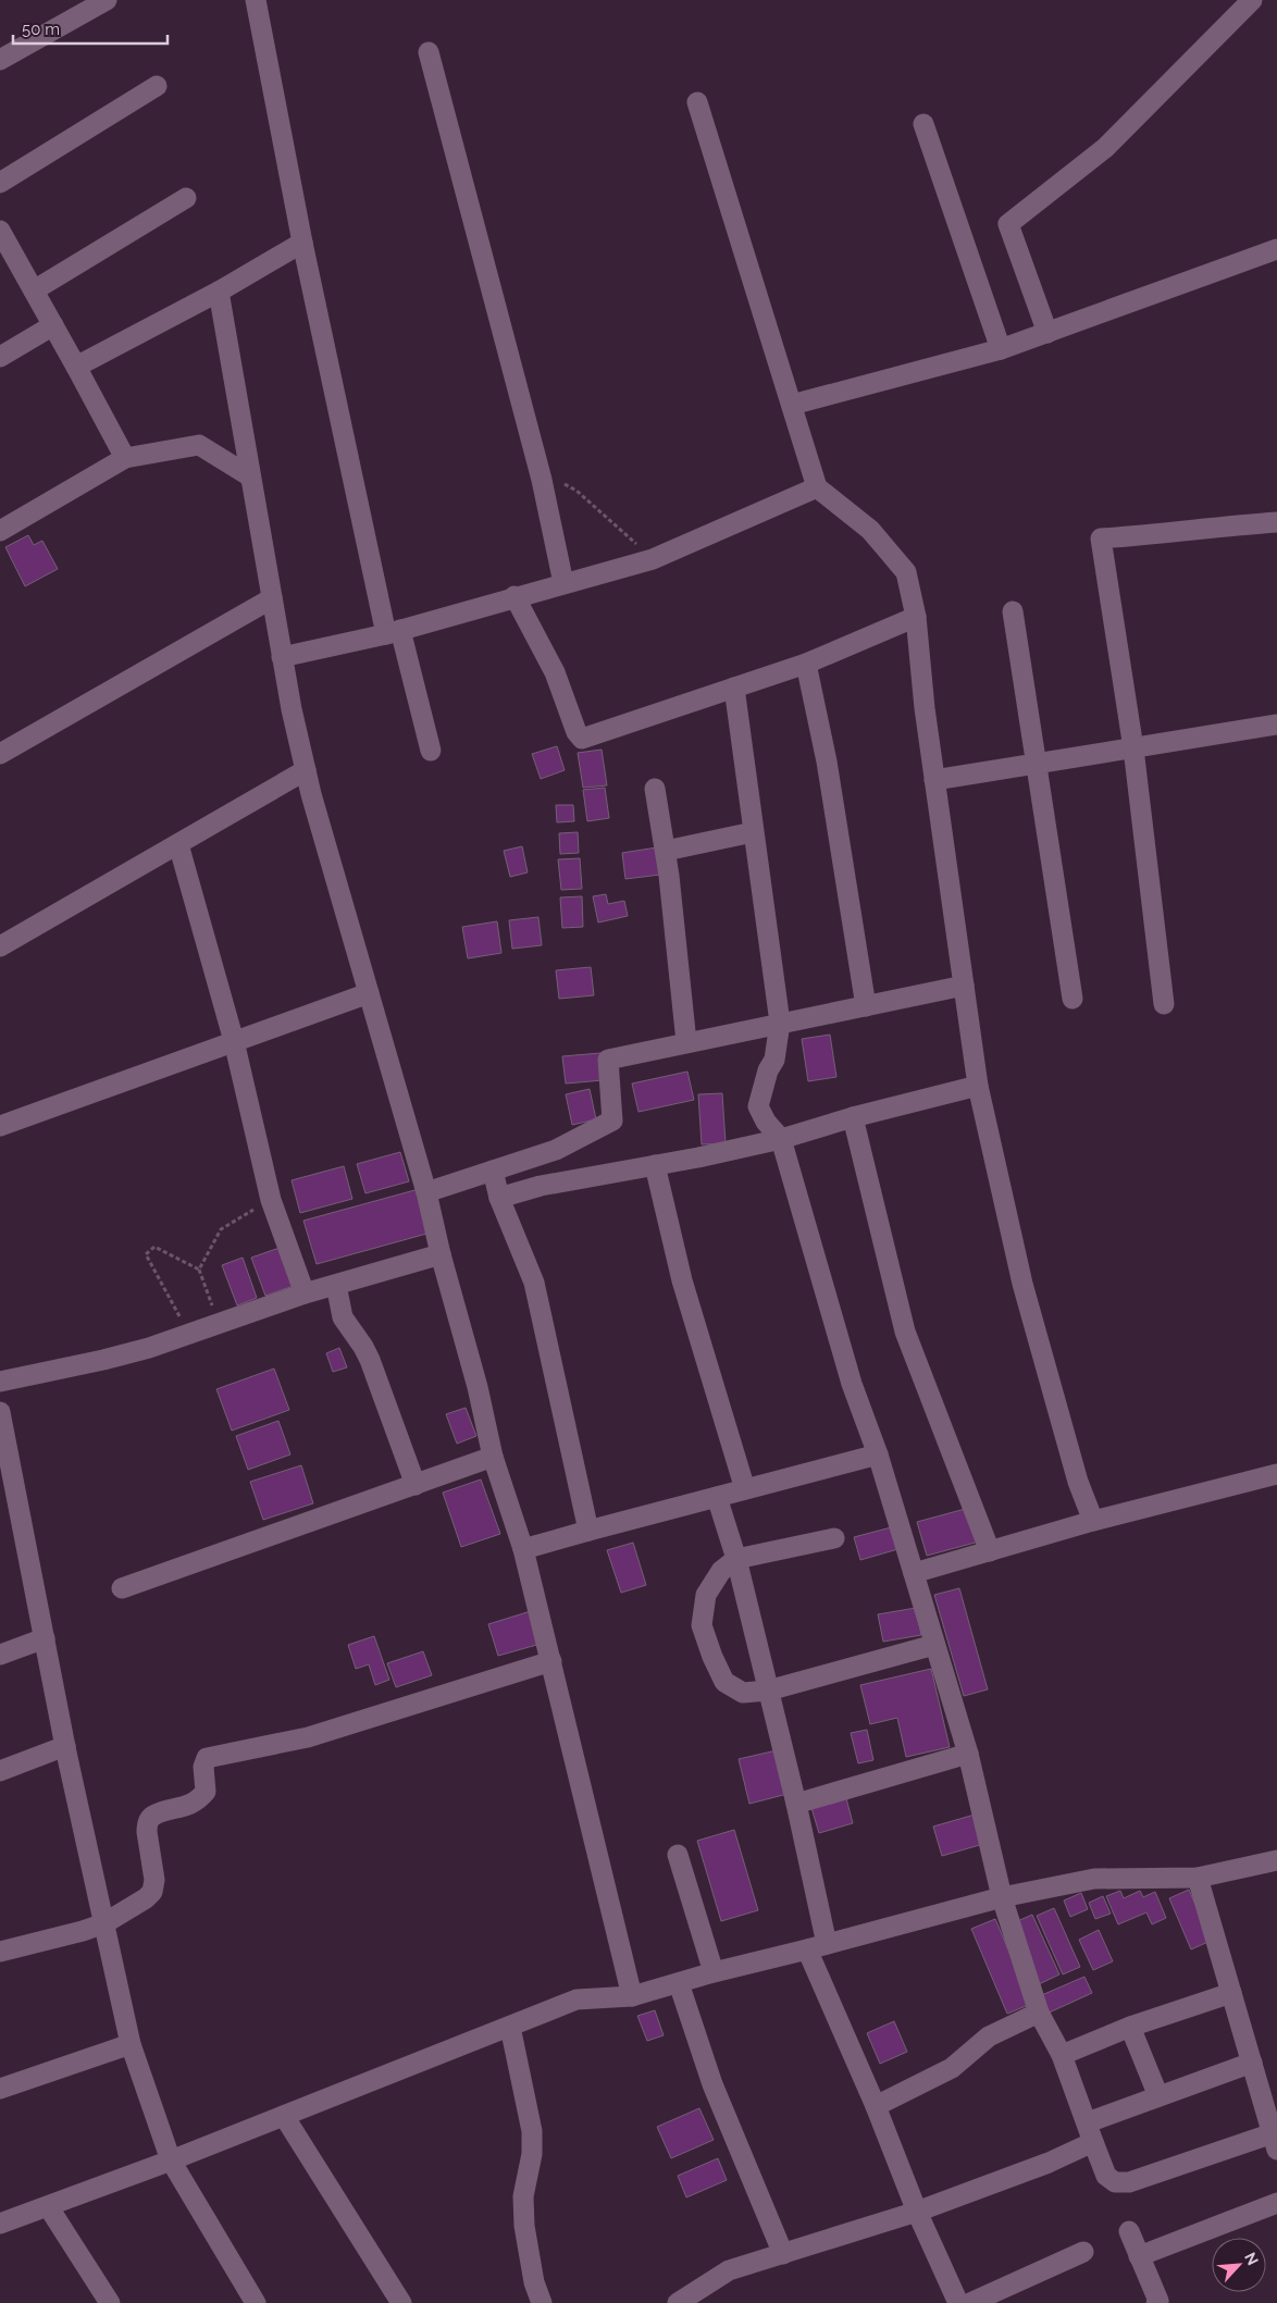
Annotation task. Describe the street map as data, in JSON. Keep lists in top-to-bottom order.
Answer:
{
  "scale_bar": "50 m",
  "north": "top right"
}
